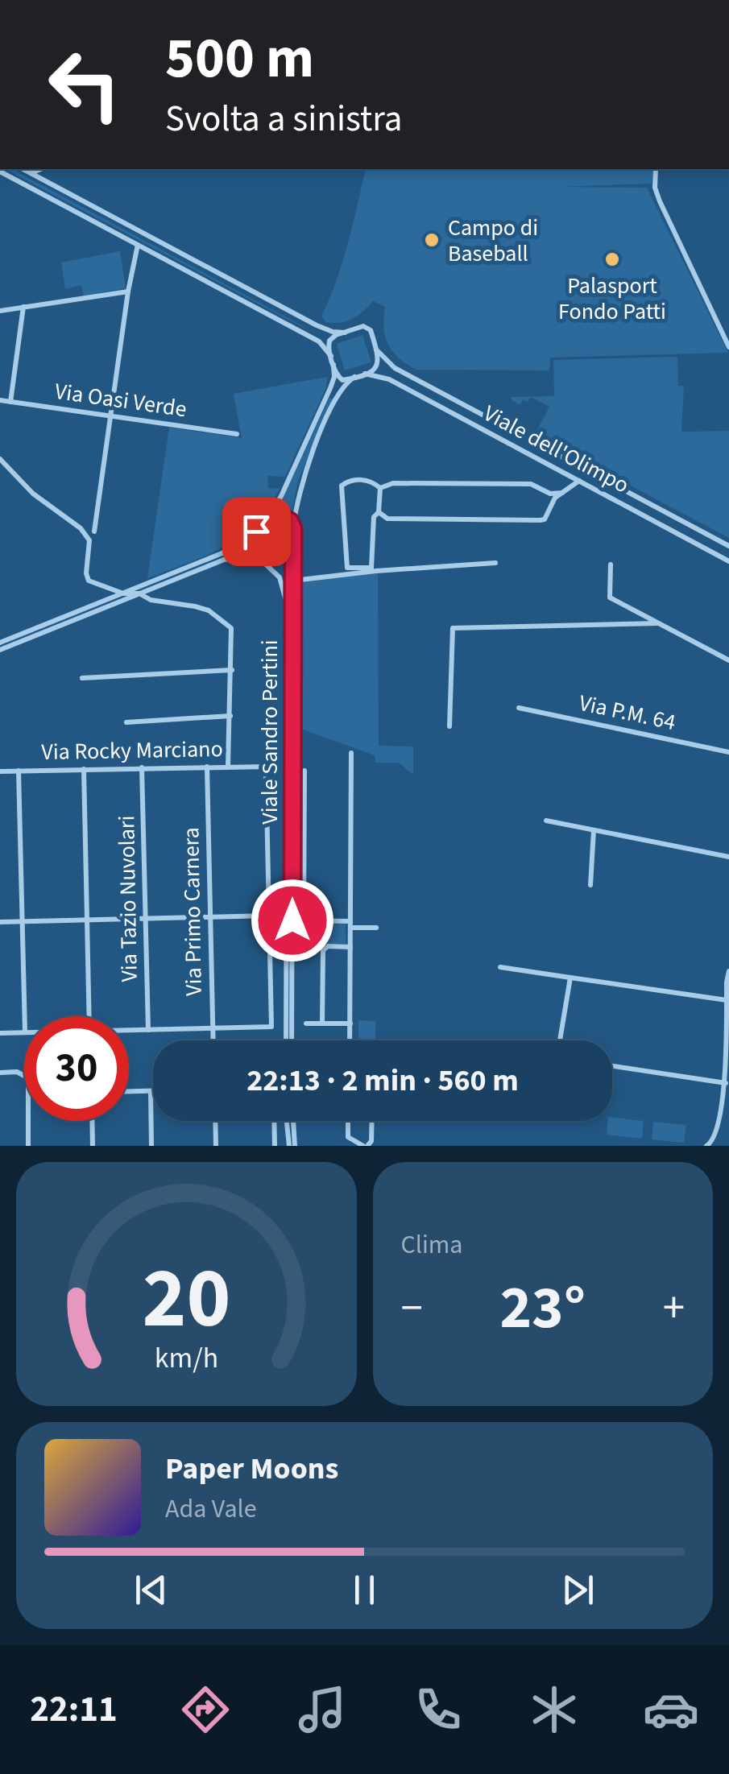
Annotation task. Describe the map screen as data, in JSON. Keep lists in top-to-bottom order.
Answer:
{
  "streets": {
    "street": [
      "Via Oasi Verde",
      "Viale dell'Olimpo",
      "Via P.M. 64",
      "Viale Sandro Pertini",
      "Via Rocky Marciano",
      "Via Tazio Nuvolari",
      "Via Primo Carnera"
    ]
  },
  "crossings": [
    ["Via Rocky Marciano", "Via Tazio Nuvolari"],
    ["Via Rocky Marciano", "Via Primo Carnera"]
  ],
  "places": ["Campo di Baseball", "Palasport Fondo Patti"],
  "page": {
    "turn": ["500 m", "Svolta a sinistra"],
    "limit": "30",
    "trip": "22:13 · 2 min · 560 m",
    "tile": "Clima",
    "heat": ["−", "23°", "+"],
    "song": ["Paper Moons", "Ada Vale"],
    "tabs": "22:11",
    "gauge": ["20", "km/h"]
  }
}
